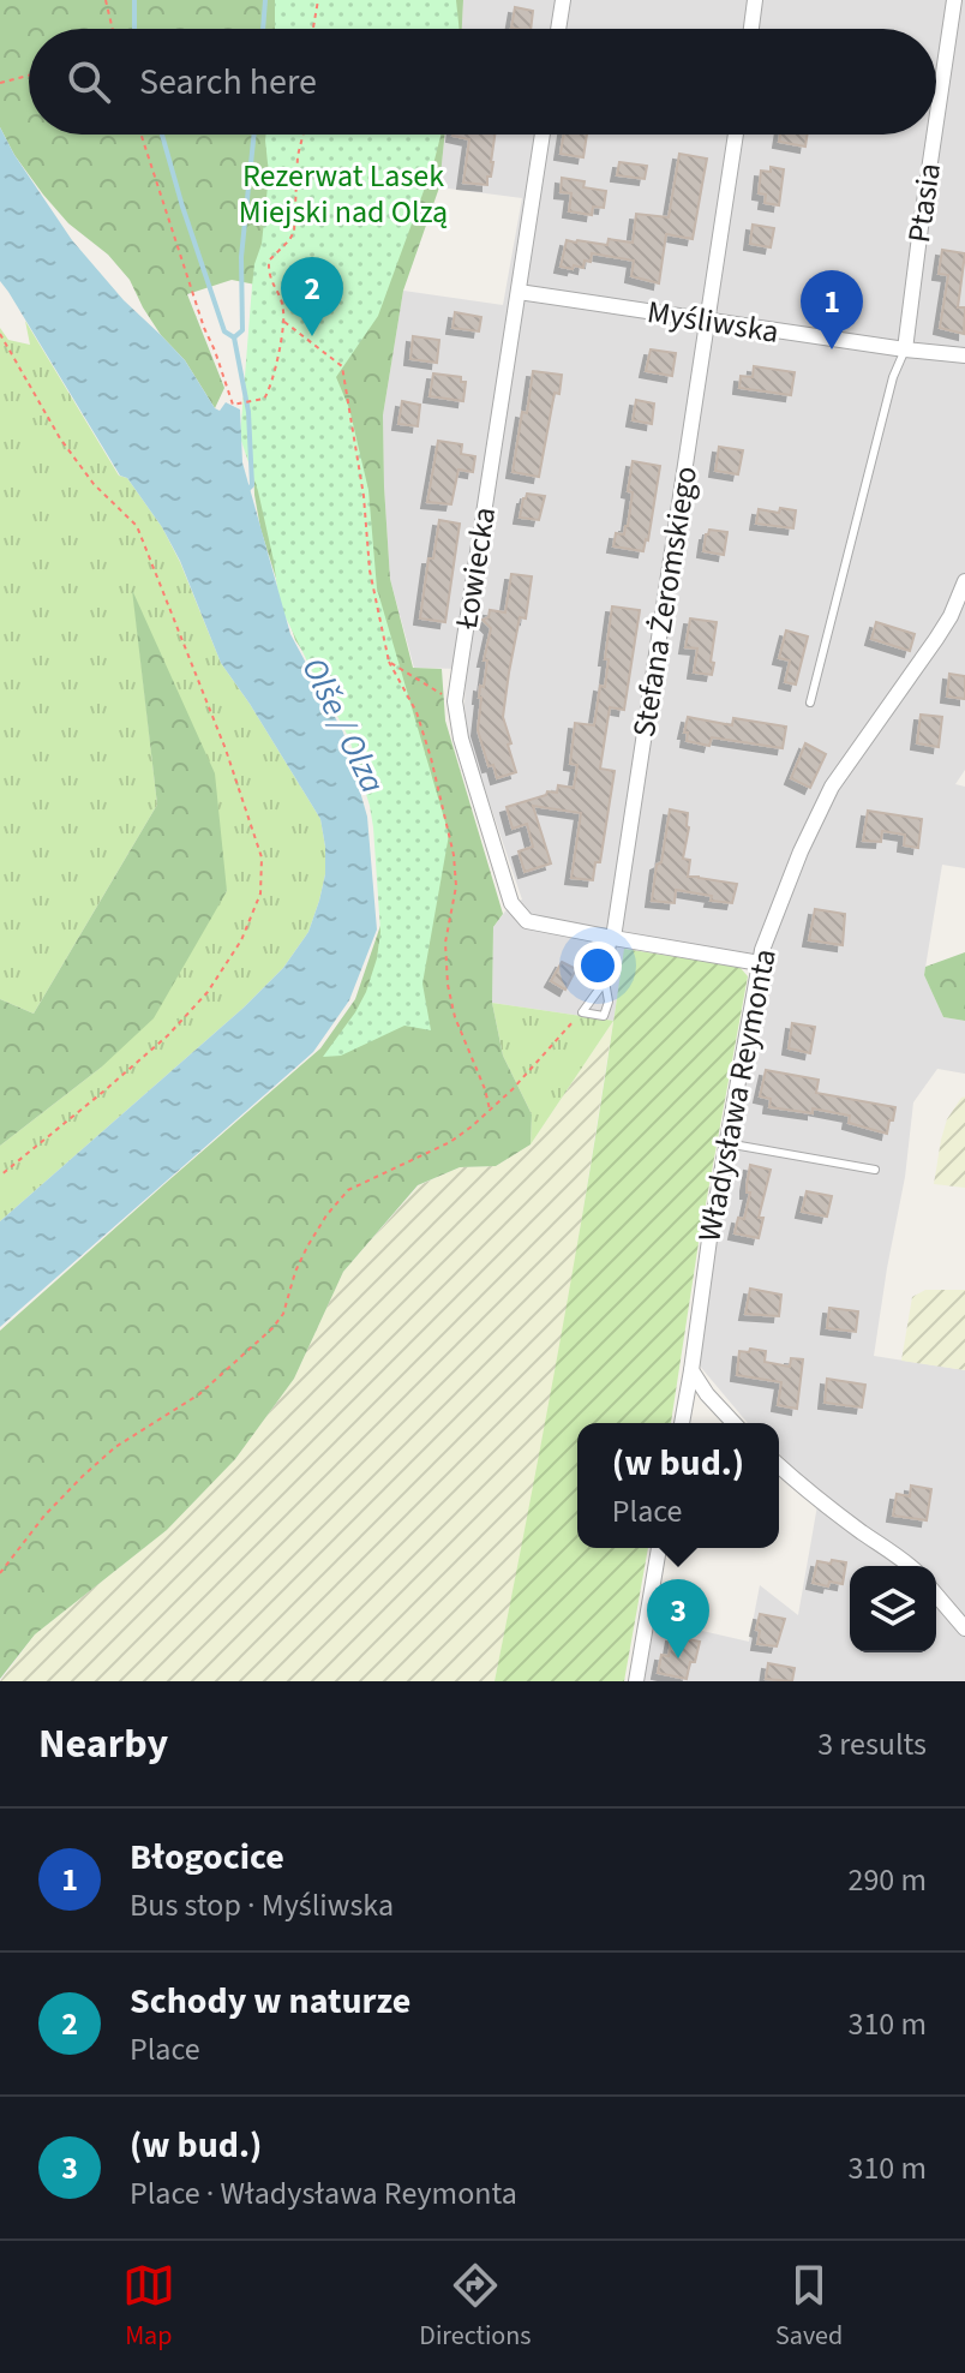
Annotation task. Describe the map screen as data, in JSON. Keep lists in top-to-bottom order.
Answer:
{
  "streets": {
    "street": [
      "Ptasia",
      "Myśliwska",
      "Łowiecka",
      "Stefana Żeromskiego",
      "Władysława Reymonta"
    ]
  },
  "crossings": [
    ["Ptasia", "Myśliwska"],
    ["Myśliwska", "Łowiecka"],
    ["Myśliwska", "Stefana Żeromskiego"],
    ["Łowiecka", "Stefana Żeromskiego"]
  ],
  "water": ["Olše / Olza"],
  "parks": ["Rezerwat Lasek Miejski nad Olzą"],
  "page": {
    "search": "Search here",
    "pins": ["2", "1", "3"],
    "popup": ["(w bud.)", "Place"],
    "heading": ["Nearby", "3 results"],
    "list": [
      {
        "mark": "1",
        "name": "Błogocice",
        "note": "Bus stop · Myśliwska",
        "value": "290 m"
      },
      {
        "mark": "2",
        "name": "Schody w naturze",
        "note": "Place",
        "value": "310 m"
      },
      {
        "mark": "3",
        "name": "(w bud.)",
        "note": "Place · Władysława Reymonta",
        "value": "310 m"
      }
    ],
    "nav": ["Map", "Directions", "Saved"]
  }
}
